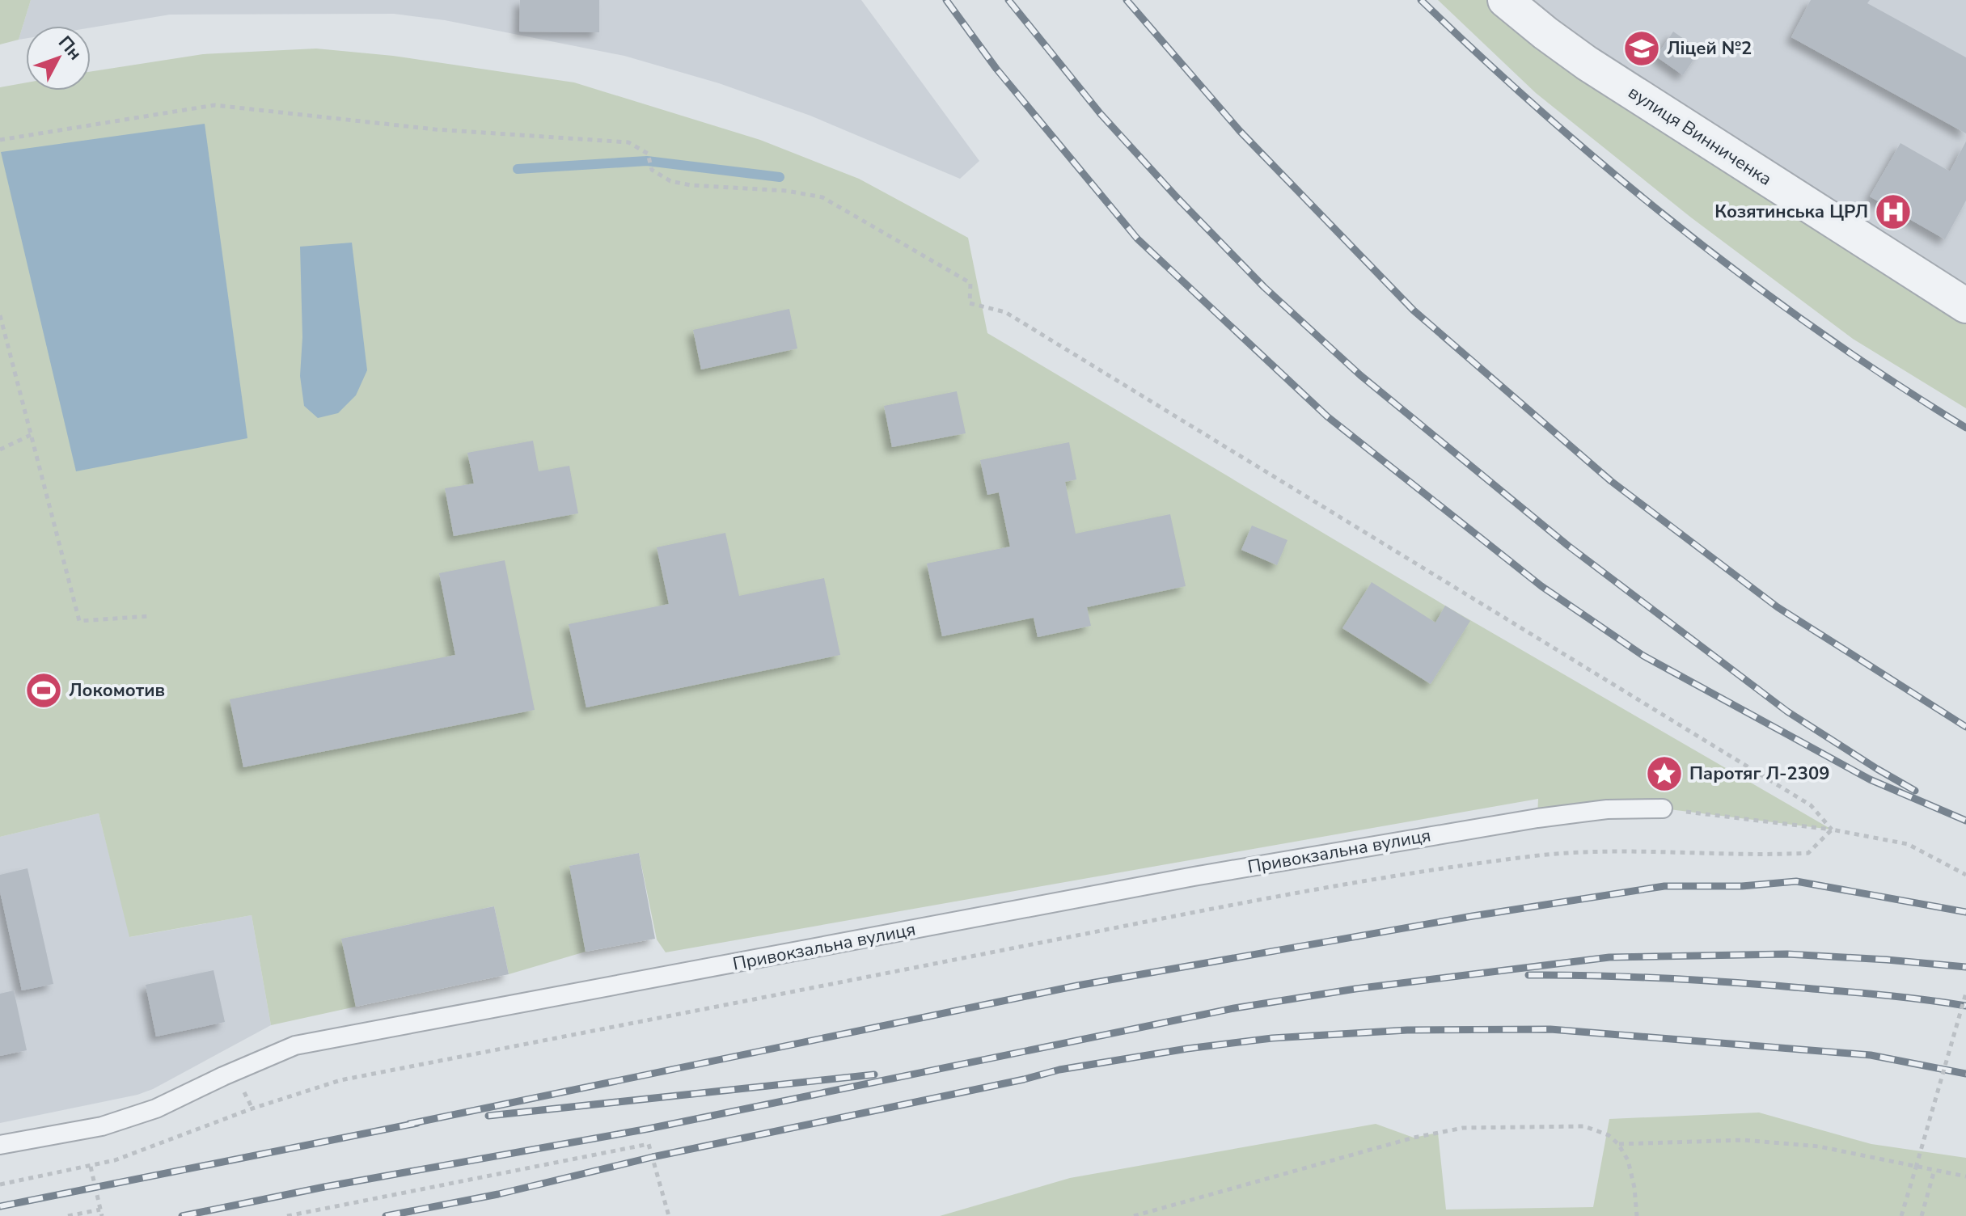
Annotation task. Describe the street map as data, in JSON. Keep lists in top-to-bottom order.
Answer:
{
  "streets": {
    "street": ["вулиця Винниченка"],
    "lane": ["Привокзальна вулиця"]
  },
  "places": {
    "school or university": ["Ліцей №2"],
    "hospital": ["Козятинська ЦРЛ"],
    "sports": ["Локомотив"],
    "place": ["Паротяг Л-2309"]
  },
  "north": "top right"
}
